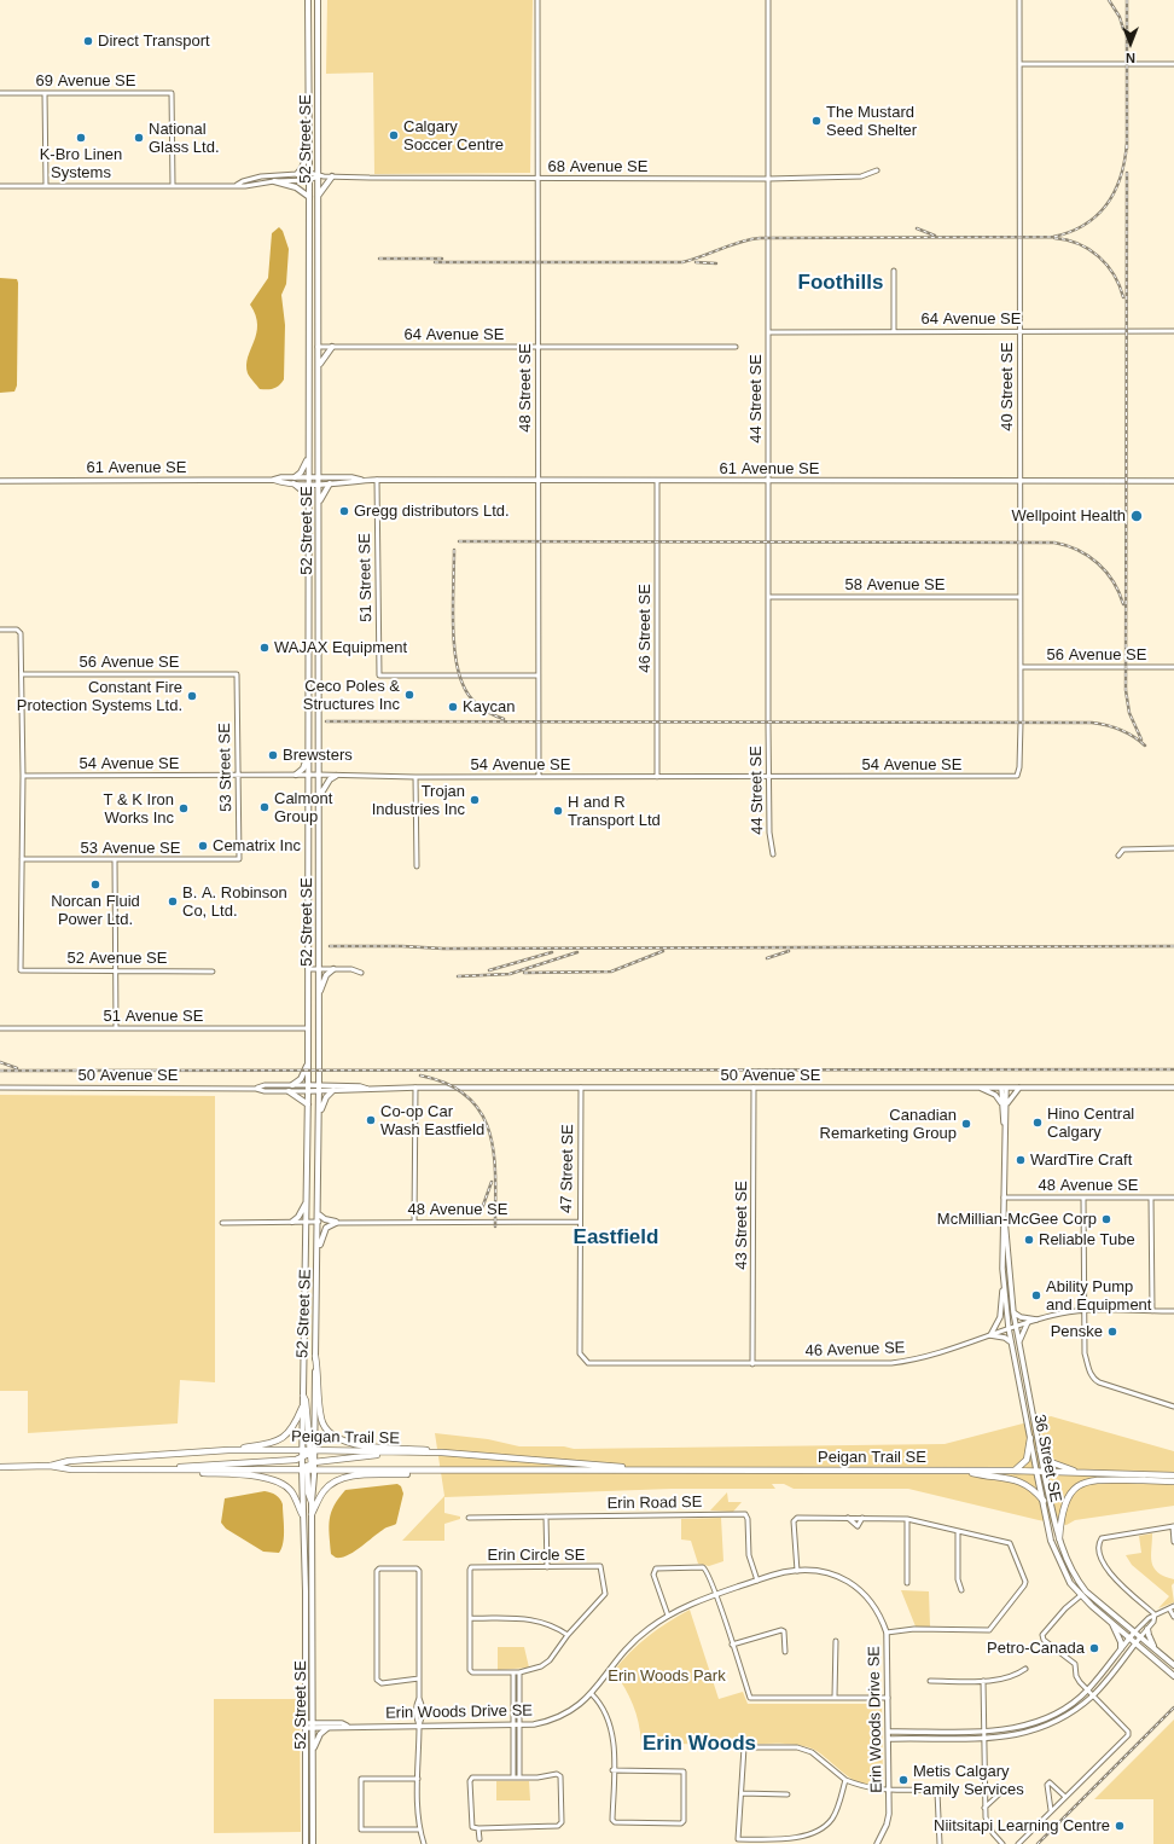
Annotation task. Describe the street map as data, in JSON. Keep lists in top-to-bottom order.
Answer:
{
  "streets": {
    "main road": ["52 Street SE", "Peigan Trail SE", "36 Street SE"],
    "street": [
      "69 Avenue SE",
      "68 Avenue SE",
      "64 Avenue SE",
      "40 Street SE",
      "48 Street SE",
      "44 Street SE",
      "61 Avenue SE",
      "51 Street SE",
      "58 Avenue SE",
      "46 Street SE",
      "56 Avenue SE",
      "54 Avenue SE",
      "53 Street SE",
      "53 Avenue SE",
      "52 Avenue SE",
      "51 Avenue SE",
      "50 Avenue SE",
      "47 Street SE",
      "48 Avenue SE",
      "43 Street SE",
      "46 Avenue SE",
      "Erin Road SE",
      "Erin Circle SE",
      "Erin Woods Drive SE"
    ]
  },
  "crossings": [
    ["69 Avenue SE", "68 Avenue SE"],
    ["52 Street SE", "68 Avenue SE"],
    ["52 Street SE", "64 Avenue SE"],
    ["52 Street SE", "61 Avenue SE"],
    ["52 Street SE", "54 Avenue SE"],
    ["52 Street SE", "51 Avenue SE"],
    ["52 Street SE", "50 Avenue SE"],
    ["52 Street SE", "Peigan Trail SE"],
    ["52 Street SE", "Erin Woods Drive SE"],
    ["68 Avenue SE", "48 Street SE"],
    ["68 Avenue SE", "44 Street SE"],
    ["64 Avenue SE", "40 Street SE"],
    ["64 Avenue SE", "48 Street SE"],
    ["64 Avenue SE", "44 Street SE"],
    ["40 Street SE", "61 Avenue SE"],
    ["40 Street SE", "58 Avenue SE"],
    ["40 Street SE", "56 Avenue SE"],
    ["40 Street SE", "54 Avenue SE"],
    ["48 Street SE", "61 Avenue SE"],
    ["48 Street SE", "51 Street SE"],
    ["48 Street SE", "54 Avenue SE"],
    ["44 Street SE", "61 Avenue SE"],
    ["44 Street SE", "58 Avenue SE"],
    ["44 Street SE", "54 Avenue SE"],
    ["61 Avenue SE", "51 Street SE"],
    ["61 Avenue SE", "46 Street SE"],
    ["46 Street SE", "54 Avenue SE"],
    ["56 Avenue SE", "53 Street SE"],
    ["54 Avenue SE", "53 Street SE"],
    ["53 Street SE", "53 Avenue SE"],
    ["53 Avenue SE", "52 Avenue SE"],
    ["50 Avenue SE", "47 Street SE"],
    ["50 Avenue SE", "43 Street SE"],
    ["50 Avenue SE", "36 Street SE"],
    ["47 Street SE", "48 Avenue SE"],
    ["47 Street SE", "46 Avenue SE"],
    ["48 Avenue SE", "36 Street SE"],
    ["43 Street SE", "46 Avenue SE"],
    ["46 Avenue SE", "36 Street SE"],
    ["Peigan Trail SE", "36 Street SE"],
    ["Erin Road SE", "Erin Woods Drive SE"]
  ],
  "districts": ["Foothills", "Eastfield", "Erin Woods"],
  "parks": ["Erin Woods Park"],
  "places": [
    "Direct Transport",
    "The Mustard Seed Shelter",
    "Calgary Soccer Centre",
    "K-Bro Linen Systems",
    "National Glass Ltd.",
    "Gregg distributors Ltd.",
    "Wellpoint Health",
    "WAJAX Equipment",
    "Ceco Poles & Structures Inc",
    "Constant Fire Protection Systems Ltd.",
    "Kaycan",
    "Brewsters",
    "Trojan Industries Inc",
    "Calmont Group",
    "T & K Iron Works Inc",
    "H and R Transport Ltd",
    "Cematrix Inc",
    "Norcan Fluid Power Ltd.",
    "B. A. Robinson Co, Ltd.",
    "Co-op Car Wash Eastfield",
    "Hino Central Calgary",
    "Canadian Remarketing Group",
    "WardTire Craft",
    "McMillian-McGee Corp",
    "Reliable Tube",
    "Ability Pump and Equipment",
    "Penske",
    "Petro-Canada",
    "Metis Calgary Family Services",
    "Niitsitapi Learning Centre"
  ],
  "north": "bottom"
}
